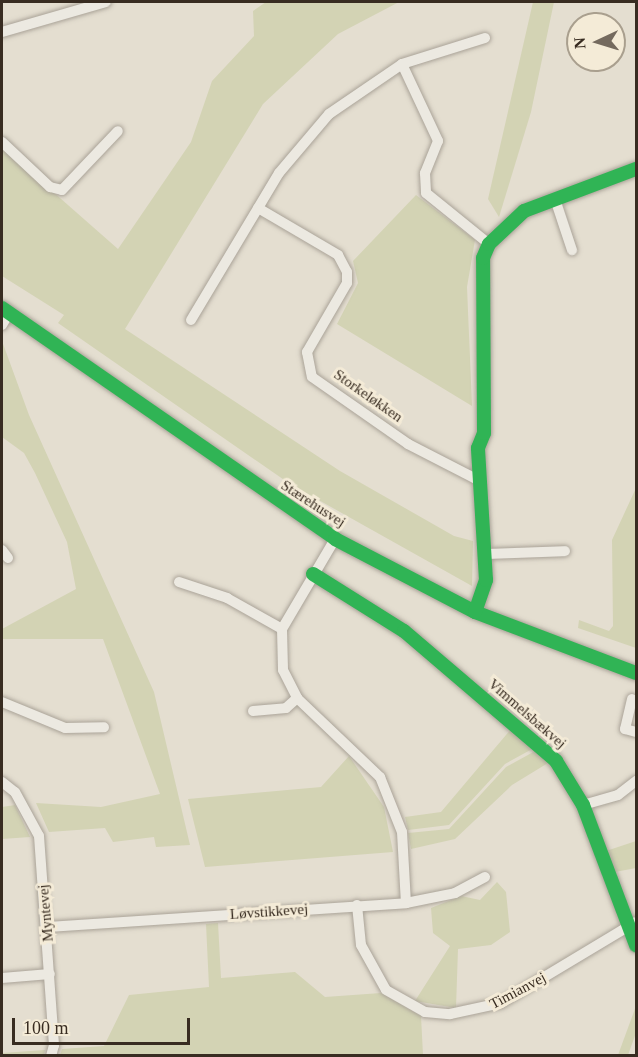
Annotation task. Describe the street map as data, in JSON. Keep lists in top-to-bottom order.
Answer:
{
  "streets": {
    "street": [
      "Storkeløkken",
      "Stærehusvej",
      "Vimmelsbækvej",
      "Løvstikkevej",
      "Myntevej",
      "Timianvej"
    ]
  },
  "crossings": [
    ["Vimmelsbækvej", "Timianvej"],
    ["Løvstikkevej", "Myntevej"],
    ["Løvstikkevej", "Timianvej"]
  ],
  "scale_bar": "100 m",
  "north": "left"
}
